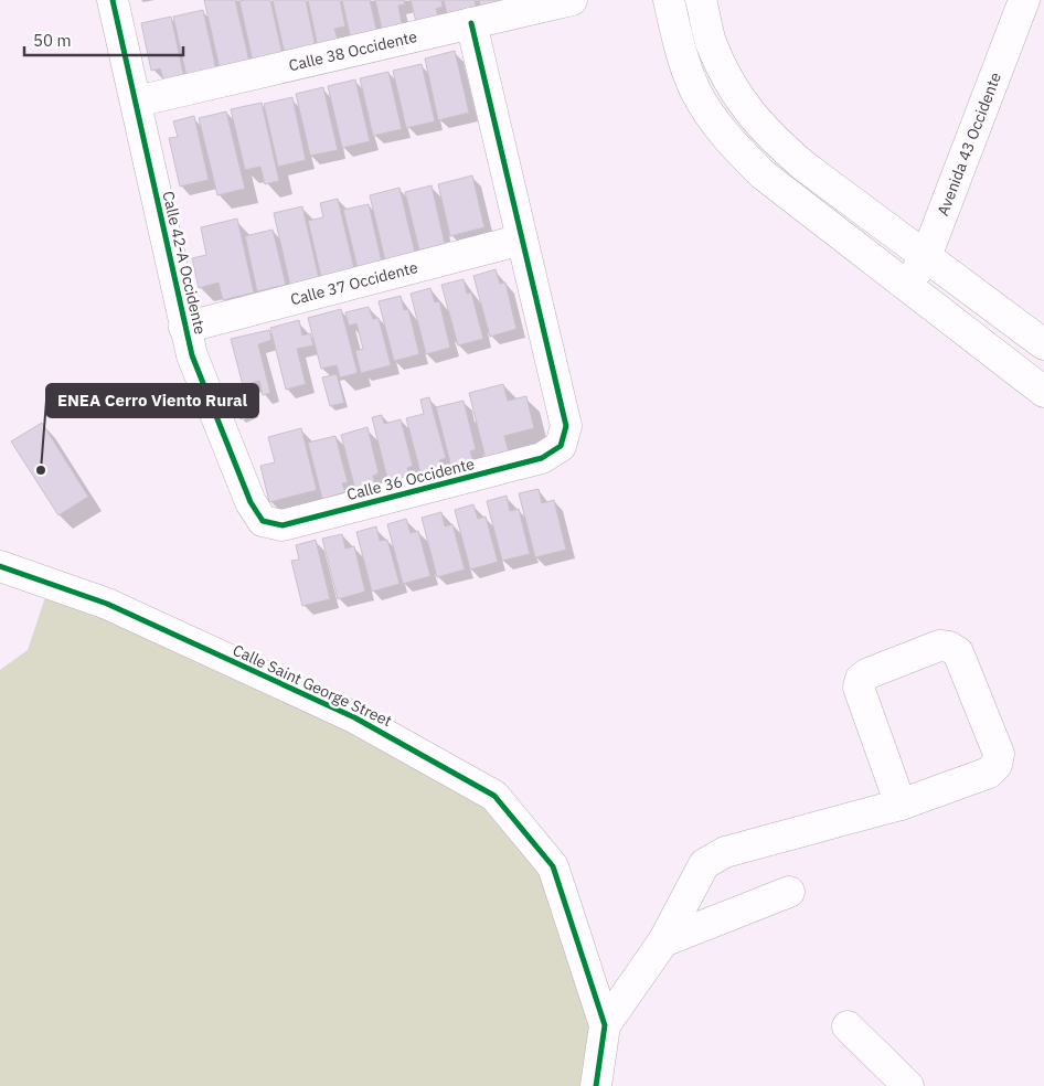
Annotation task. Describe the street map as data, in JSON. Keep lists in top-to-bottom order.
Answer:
{
  "streets": {
    "street": [
      "Calle 38 Occidente",
      "Avenida 43 Occidente",
      "Calle 42-A Occidente",
      "Calle 37 Occidente",
      "Calle 36 Occidente",
      "Calle Saint George Street"
    ]
  },
  "crossings": [
    ["Calle 38 Occidente", "Calle 42-A Occidente"],
    ["Calle 42-A Occidente", "Calle 37 Occidente"],
    ["Calle 42-A Occidente", "Calle 36 Occidente"],
    ["Calle 37 Occidente", "Calle 36 Occidente"]
  ],
  "places": ["ENEA Cerro Viento Rural"],
  "scale_bar": "50 m"
}
